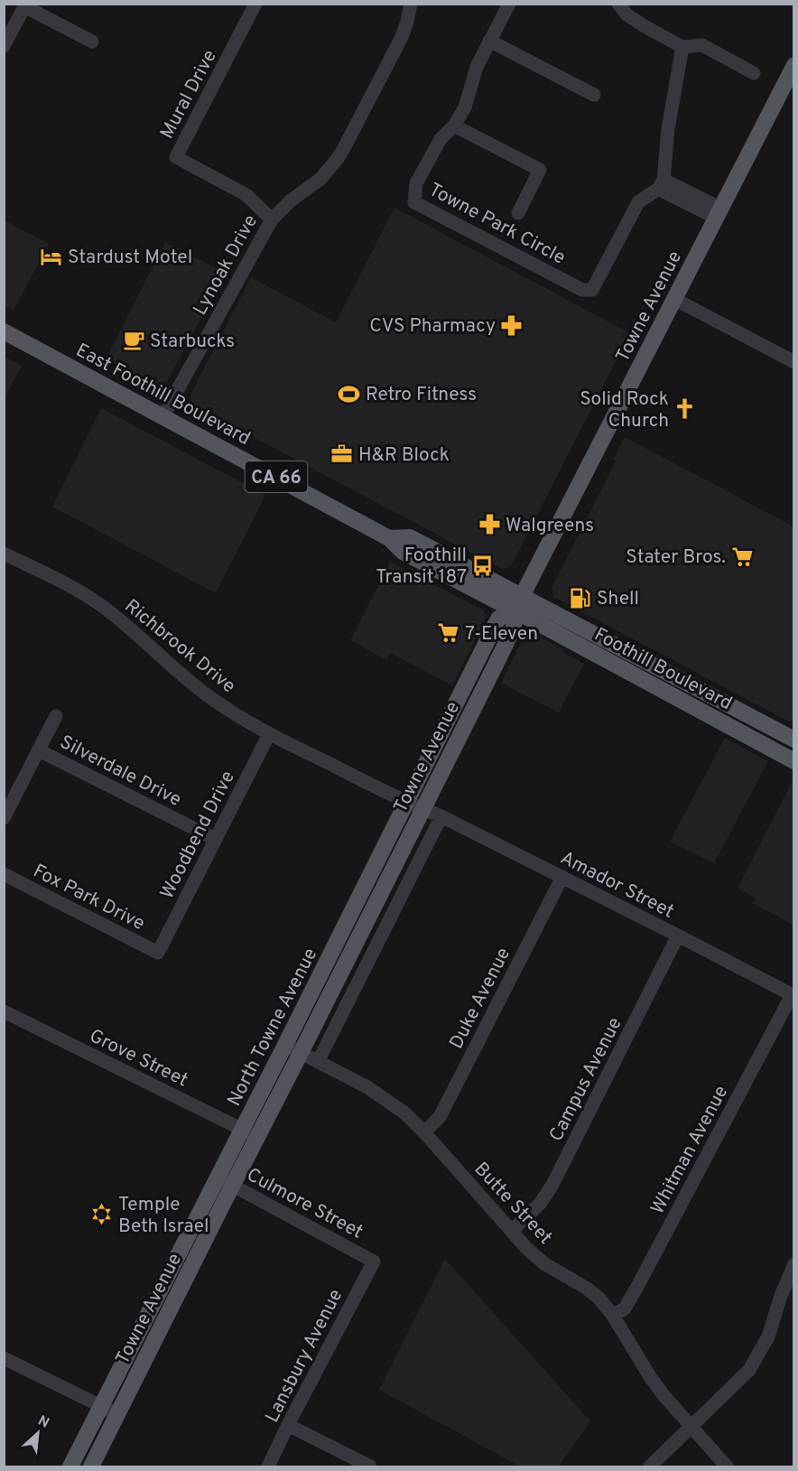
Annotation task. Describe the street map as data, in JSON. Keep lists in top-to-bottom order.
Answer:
{
  "streets": {
    "main road": [
      "Towne Avenue",
      "East Foothill Boulevard",
      "CA 66",
      "Foothill Boulevard",
      "North Towne Avenue"
    ],
    "street": [
      "Mural Drive",
      "Towne Park Circle",
      "Lynoak Drive",
      "Richbrook Drive",
      "Silverdale Drive",
      "Woodbend Drive",
      "Amador Street",
      "Fox Park Drive",
      "Duke Avenue",
      "Grove Street",
      "Campus Avenue",
      "Whitman Avenue",
      "Culmore Street",
      "Butte Street",
      "Lansbury Avenue"
    ]
  },
  "crossings": [
    ["Mural Drive", "Lynoak Drive"],
    ["Lynoak Drive", "East Foothill Boulevard"],
    ["Towne Avenue", "East Foothill Boulevard"],
    ["Towne Avenue", "Richbrook Drive"],
    ["Towne Avenue", "Foothill Boulevard"],
    ["Towne Avenue", "Amador Street"],
    ["Towne Avenue", "North Towne Avenue"],
    ["Towne Avenue", "Grove Street"],
    ["Towne Avenue", "Culmore Street"],
    ["Towne Avenue", "Butte Street"],
    ["East Foothill Boulevard", "Foothill Boulevard"],
    ["East Foothill Boulevard", "North Towne Avenue"],
    ["Richbrook Drive", "Woodbend Drive"],
    ["Richbrook Drive", "Amador Street"],
    ["Richbrook Drive", "North Towne Avenue"],
    ["Foothill Boulevard", "North Towne Avenue"],
    ["Silverdale Drive", "Woodbend Drive"],
    ["Woodbend Drive", "Fox Park Drive"],
    ["Amador Street", "Duke Avenue"],
    ["Amador Street", "Campus Avenue"],
    ["Amador Street", "Whitman Avenue"],
    ["Duke Avenue", "Butte Street"],
    ["North Towne Avenue", "Grove Street"],
    ["North Towne Avenue", "Culmore Street"],
    ["North Towne Avenue", "Butte Street"],
    ["Campus Avenue", "Butte Street"],
    ["Whitman Avenue", "Butte Street"],
    ["Culmore Street", "Lansbury Avenue"]
  ],
  "places": {
    "hotel": ["Stardust Motel"],
    "pharmacy": ["CVS Pharmacy", "Walgreens"],
    "cafe": ["Starbucks"],
    "sports": ["Retro Fitness"],
    "church": ["Solid Rock Church"],
    "office": ["H&R Block"],
    "supermarket": ["Stater Bros.", "7-Eleven"],
    "bus stop": ["Foothill Transit 187"],
    "fuel station": ["Shell"],
    "synagogue": ["Temple Beth Israel"]
  },
  "north": "top right"
}
